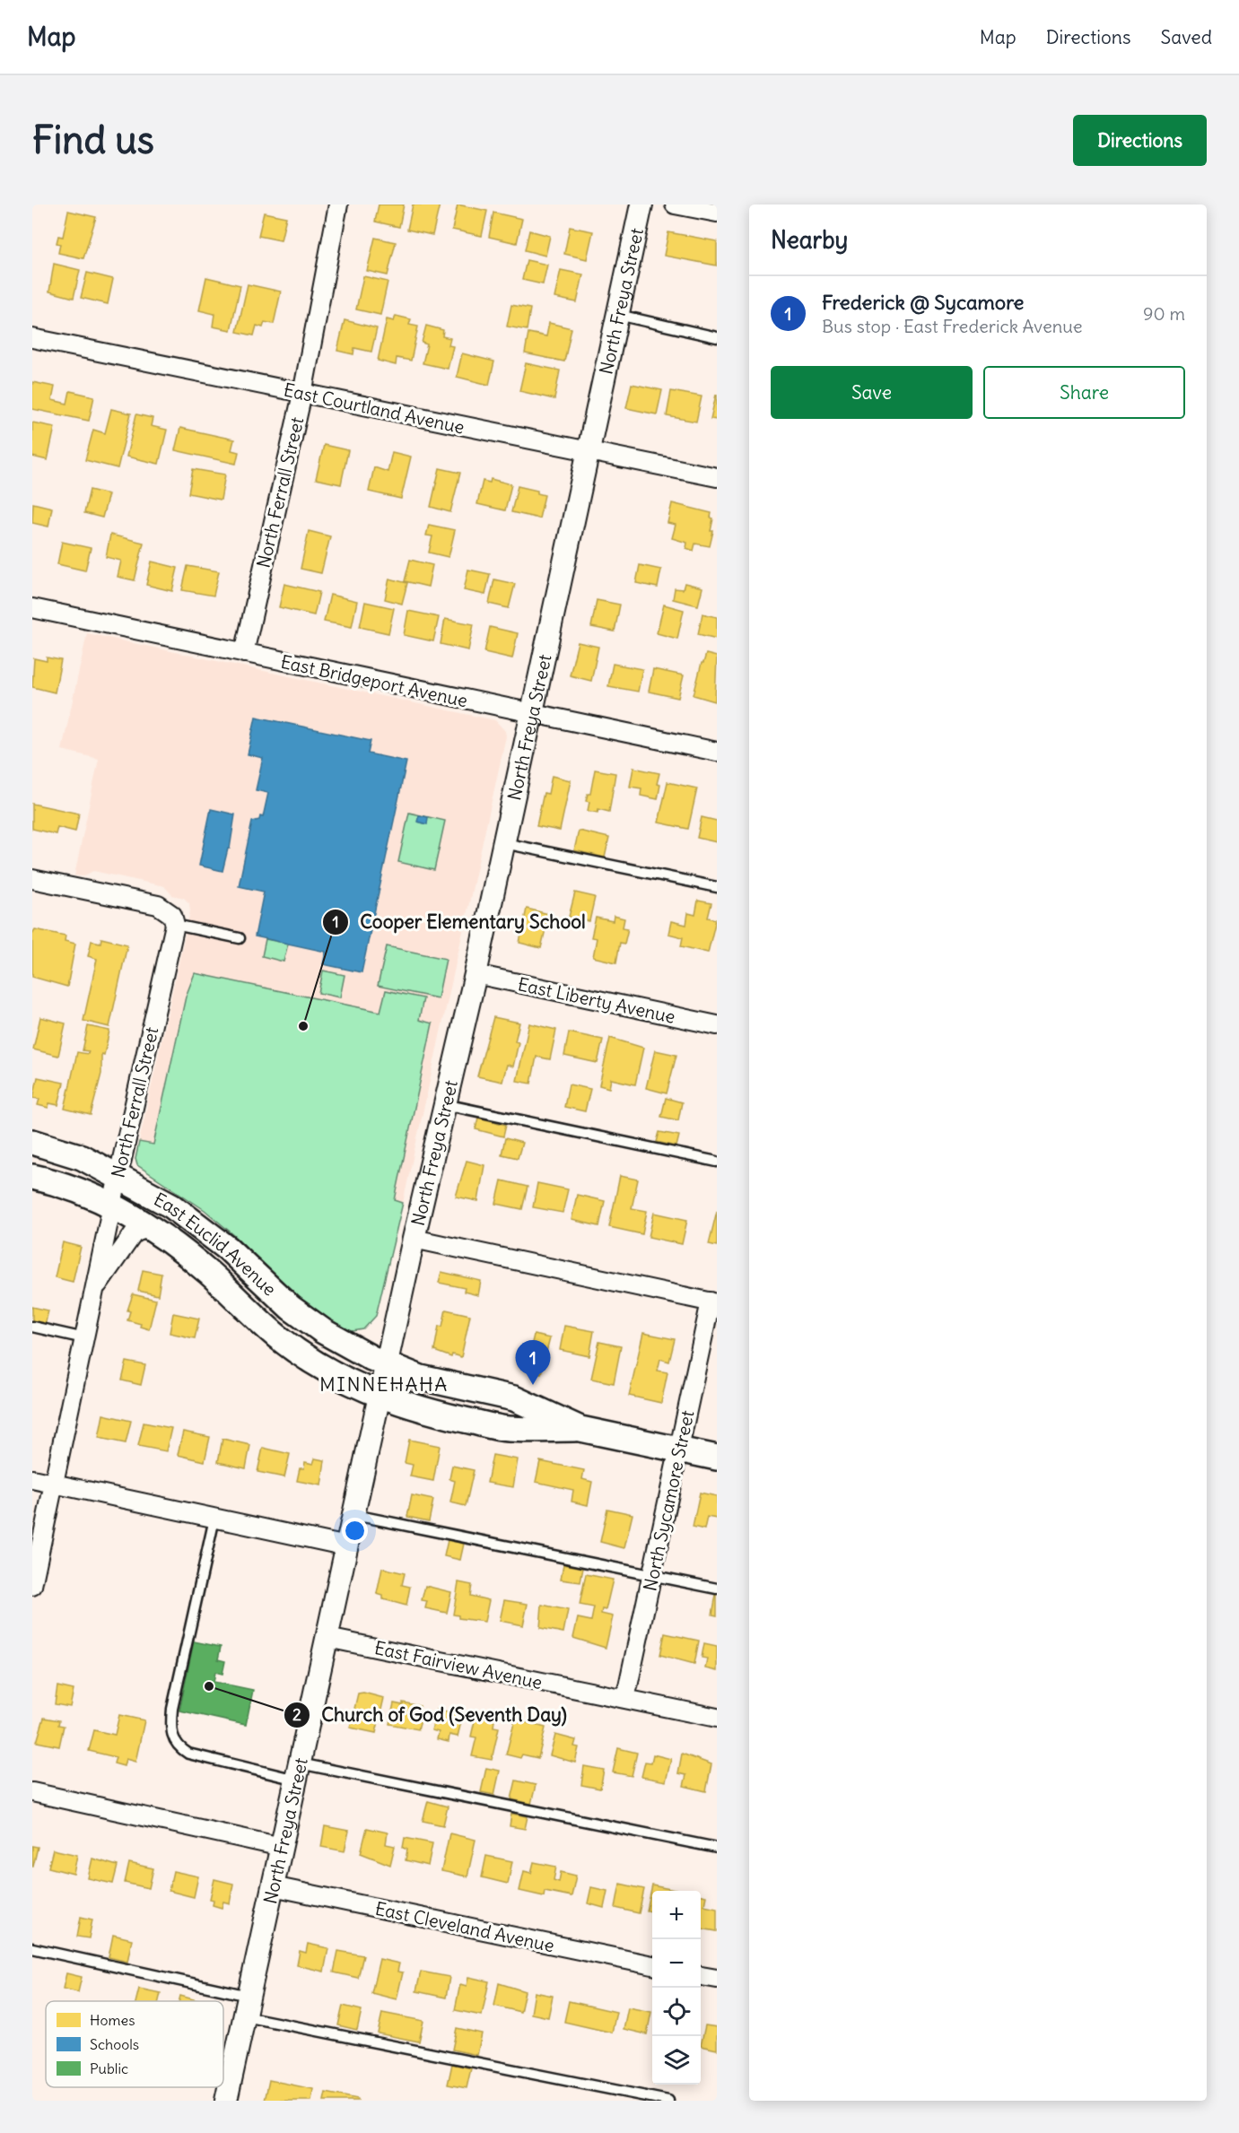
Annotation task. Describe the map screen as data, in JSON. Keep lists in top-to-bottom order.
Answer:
{
  "streets": {
    "main road": ["East Euclid Avenue"],
    "street": [
      "North Freya Street",
      "East Courtland Avenue",
      "North Ferrall Street",
      "East Bridgeport Avenue",
      "East Liberty Avenue",
      "North Sycamore Street",
      "East Fairview Avenue",
      "East Cleveland Avenue"
    ]
  },
  "crossings": [
    ["North Freya Street", "East Courtland Avenue"],
    ["North Freya Street", "East Bridgeport Avenue"],
    ["North Freya Street", "East Liberty Avenue"],
    ["North Freya Street", "East Euclid Avenue"],
    ["North Freya Street", "East Fairview Avenue"],
    ["North Freya Street", "East Cleveland Avenue"],
    ["East Courtland Avenue", "North Ferrall Street"],
    ["North Ferrall Street", "East Bridgeport Avenue"],
    ["North Ferrall Street", "East Euclid Avenue"],
    ["North Sycamore Street", "East Fairview Avenue"]
  ],
  "districts": ["MINNEHAHA"],
  "places": ["Cooper Elementary School", "Church of God (Seventh Day)"],
  "legend": ["Homes", "Schools", "Public"],
  "page": {
    "header": "Map",
    "nav": ["Map", "Directions", "Saved"],
    "buttons": [
      "Directions",
      ["Save", "Share"]
    ],
    "title": "Find us",
    "heading": "Nearby",
    "list": [
      {
        "mark": "1",
        "name": "Frederick @ Sycamore",
        "note": "Bus stop · East Frederick Avenue",
        "value": "90 m"
      }
    ],
    "pins": "1",
    "map_buttons": ["+", "−"]
  }
}
